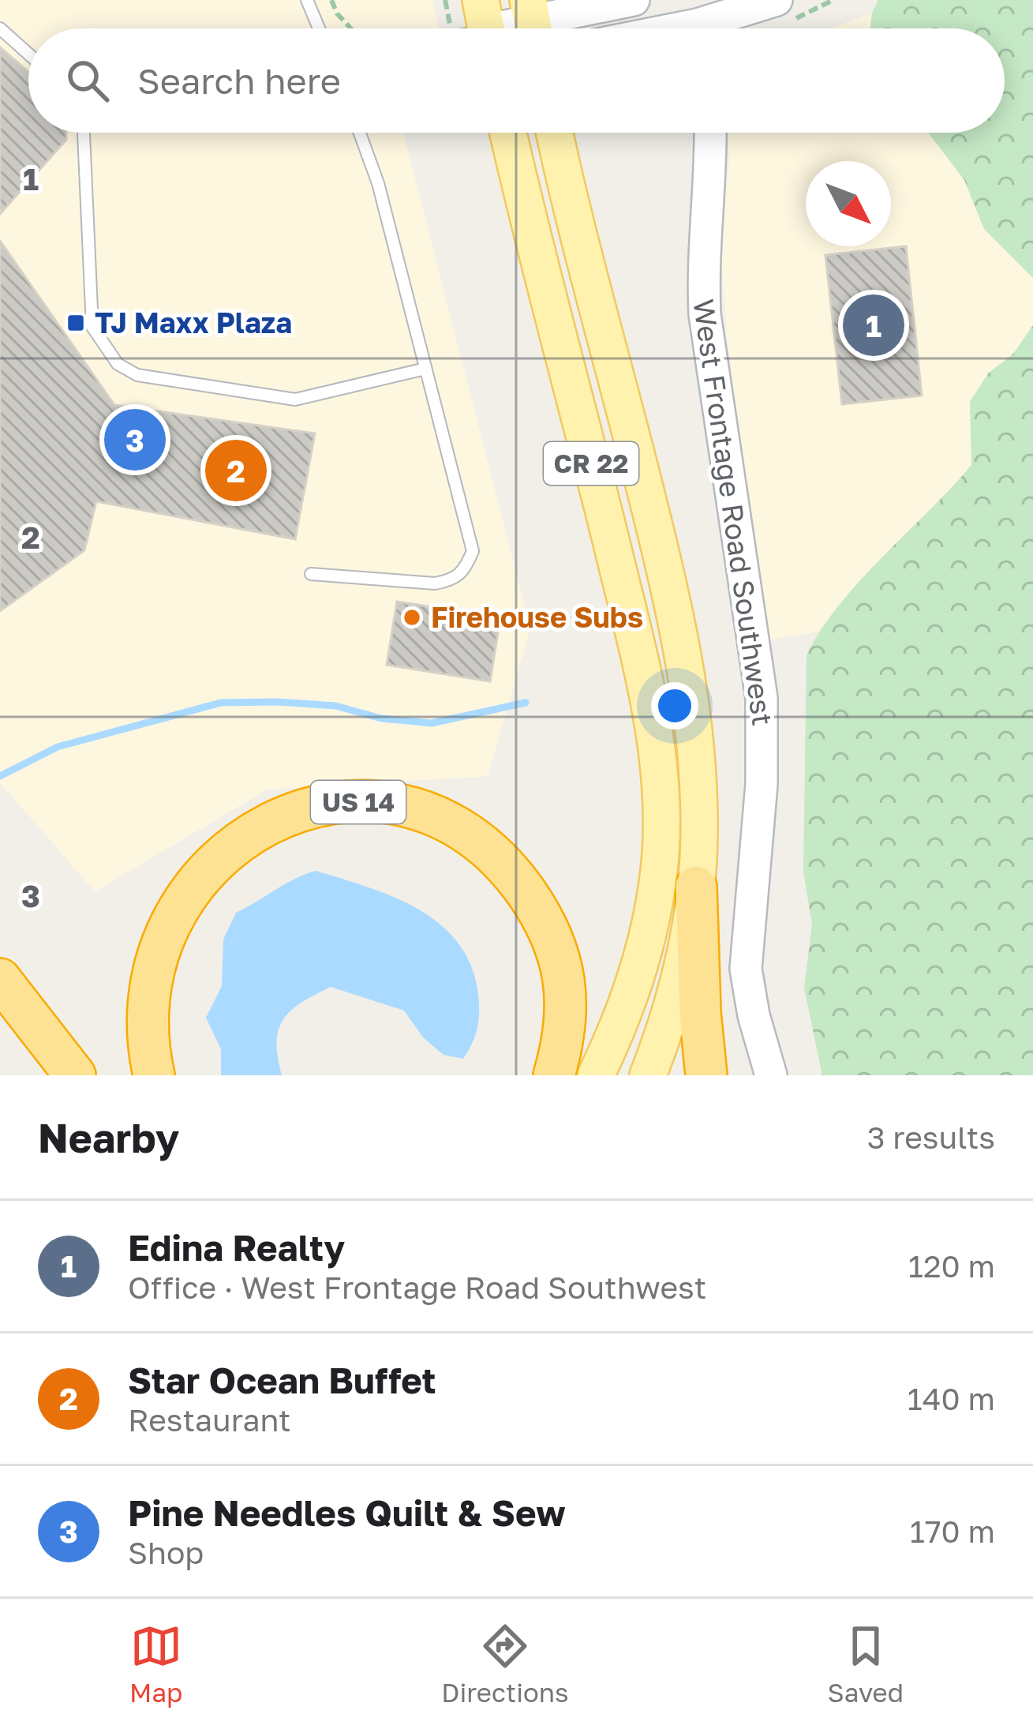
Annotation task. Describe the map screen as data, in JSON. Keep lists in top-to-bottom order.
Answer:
{
  "streets": {
    "highway": ["US 14"],
    "main road": ["CR 22"],
    "street": ["West Frontage Road Southwest"]
  },
  "places": {
    "transit": ["TJ Maxx Plaza"],
    "other": ["Firehouse Subs"]
  },
  "north": "bottom right",
  "page": {
    "search": "Search here",
    "pins": ["1", "3", "2"],
    "heading": ["Nearby", "3 results"],
    "list": [
      {
        "mark": "1",
        "name": "Edina Realty",
        "note": "Office · West Frontage Road Southwest",
        "value": "120 m"
      },
      {
        "mark": "2",
        "name": "Star Ocean Buffet",
        "note": "Restaurant",
        "value": "140 m"
      },
      {
        "mark": "3",
        "name": "Pine Needles Quilt & Sew",
        "note": "Shop",
        "value": "170 m"
      }
    ],
    "nav": ["Map", "Directions", "Saved"]
  },
  "grid": {
    "rows": ["1", "2", "3"]
  }
}
